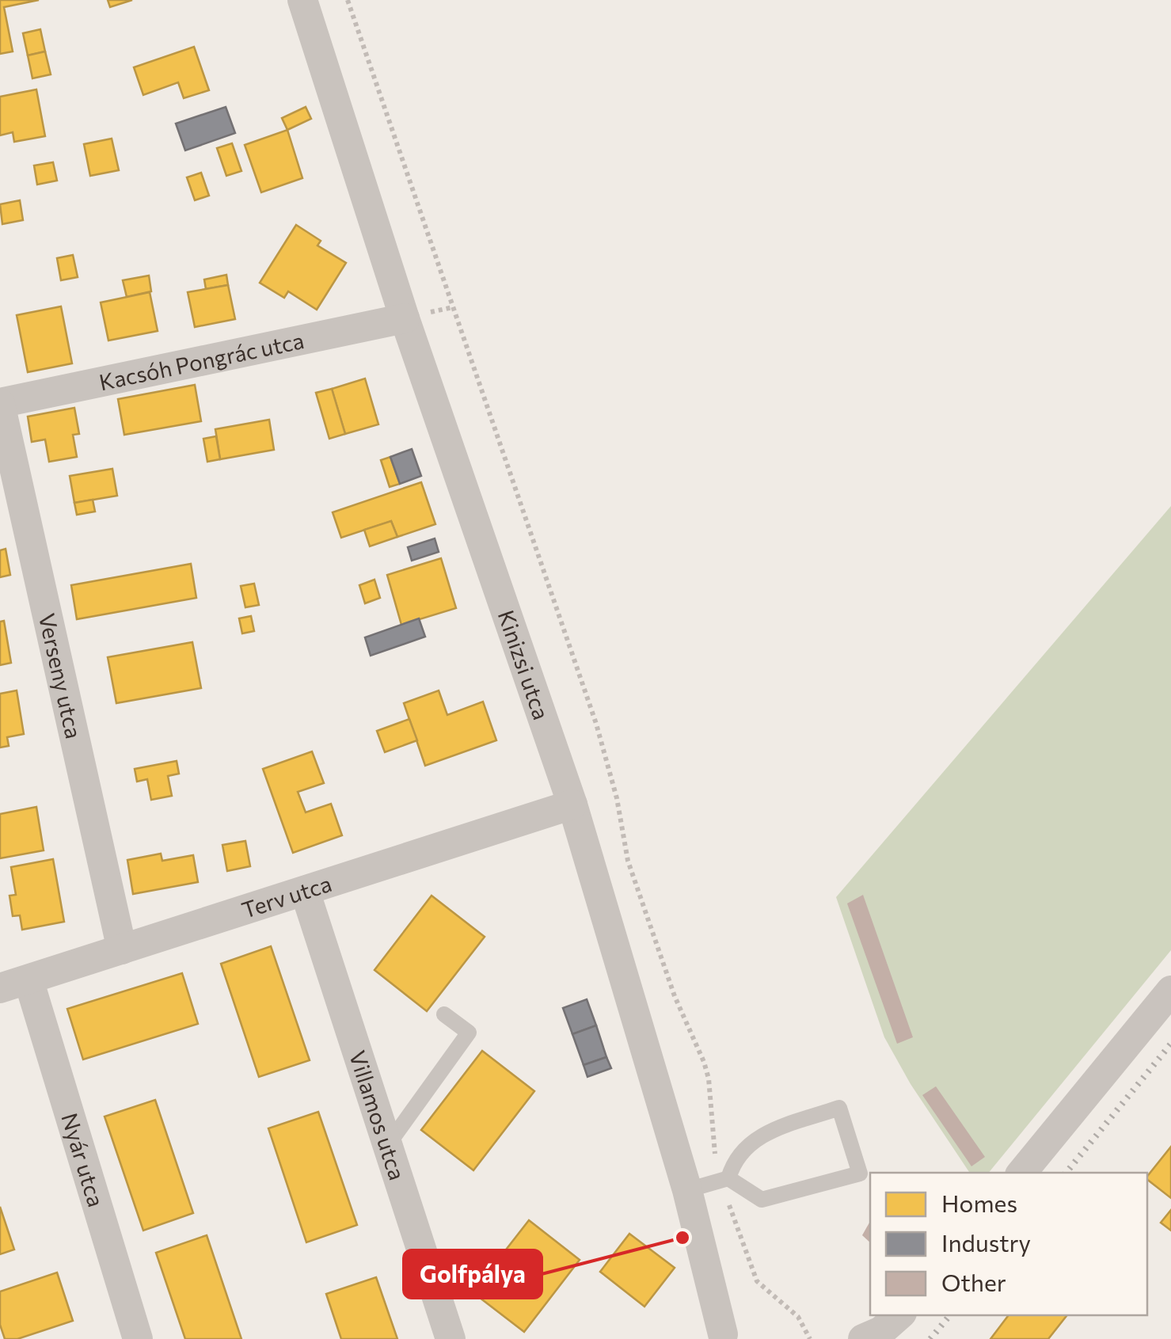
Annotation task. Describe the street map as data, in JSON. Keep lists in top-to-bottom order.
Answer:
{
  "streets": {
    "street": [
      "Kacsóh Pongrác utca",
      "Kinizsi utca",
      "Verseny utca",
      "Terv utca",
      "Villamos utca",
      "Nyár utca"
    ]
  },
  "crossings": [
    ["Kacsóh Pongrác utca", "Kinizsi utca"],
    ["Kacsóh Pongrác utca", "Verseny utca"],
    ["Kinizsi utca", "Terv utca"],
    ["Verseny utca", "Terv utca"],
    ["Terv utca", "Villamos utca"],
    ["Terv utca", "Nyár utca"]
  ],
  "places": ["Golfpálya"],
  "legend": ["Homes", "Industry", "Other"]
}
